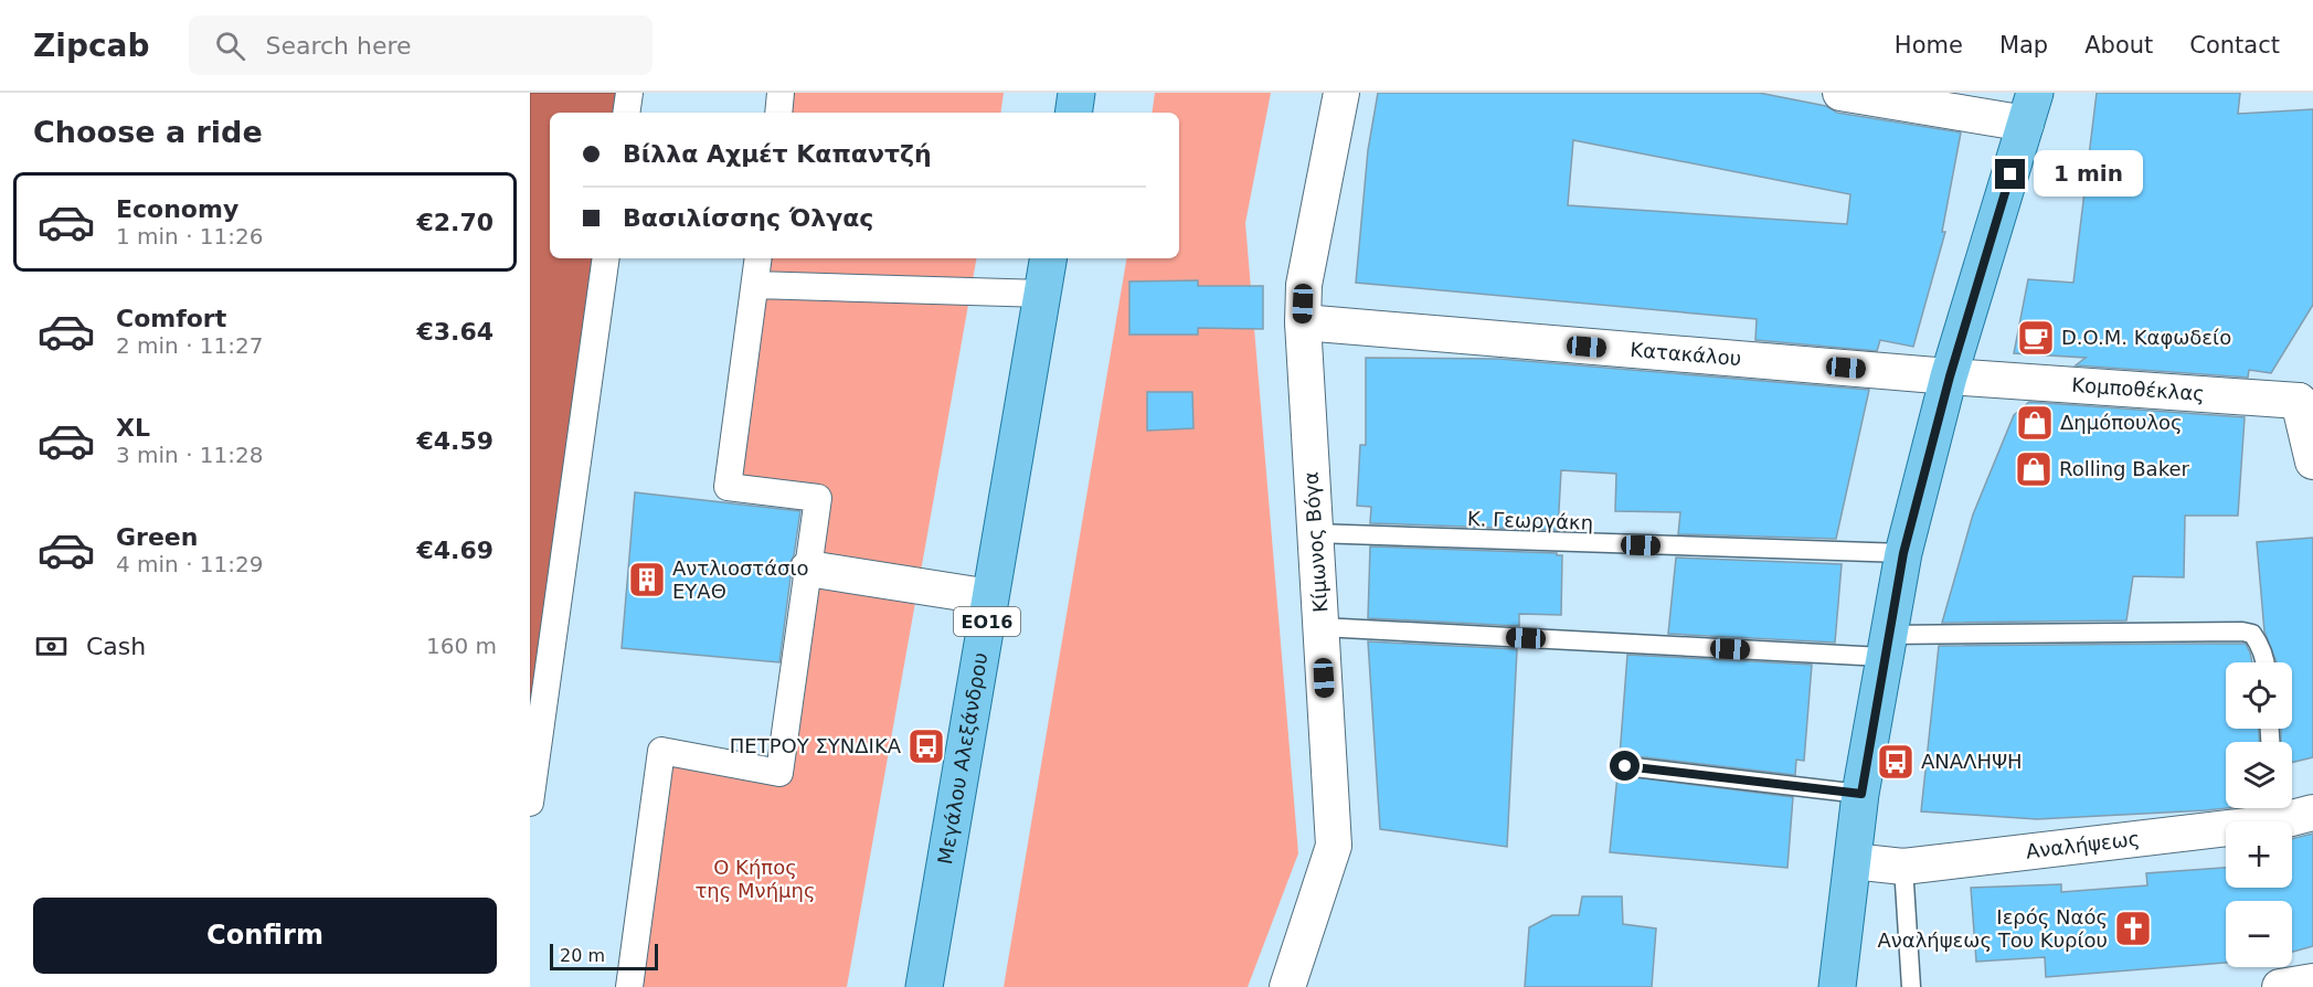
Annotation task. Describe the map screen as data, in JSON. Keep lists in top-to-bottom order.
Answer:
{
  "streets": {
    "main road": ["ΕΟ16", "Μεγάλου Αλεξάνδρου"],
    "street": [
      "Κατακάλου",
      "Κομποθέκλας",
      "Κίμωνος Βόγα",
      "Αναλήψεως"
    ],
    "lane": ["Κ. Γεωργάκη"]
  },
  "crossings": [
    ["Κατακάλου", "Κομποθέκλας"],
    ["Κατακάλου", "Κίμωνος Βόγα"],
    ["Κ. Γεωργάκη", "Κίμωνος Βόγα"]
  ],
  "parks": ["Ο Κήπος της Μνήμης"],
  "places": {
    "cafe": ["D.O.M. Καφωδείο"],
    "shop": ["Δημόπουλος", "Rolling Baker"],
    "building": ["Αντλιοστάσιο ΕΥΑΘ"],
    "bus stop": ["ΠΕΤΡΟΥ ΣΥΝΔΙΚΑ", "ΑΝΑΛΗΨΗ"],
    "church": ["Ιερός Ναός Αναλήψεως Του Κυρίου"]
  },
  "scale_bar": "20 m",
  "page": {
    "header": "Zipcab",
    "search": "Search here",
    "nav": [
      "Home",
      "Map",
      "About",
      "Contact"
    ],
    "heading": "Choose a ride",
    "banner": ["Βίλλα Αχμέτ Καπαντζή", "Βασιλίσσης Όλγας"],
    "bubble": "1 min",
    "list": [
      {
        "name": "Economy",
        "note": "1 min · 11:26",
        "value": "€2.70"
      },
      {
        "name": "Comfort",
        "note": "2 min · 11:27",
        "value": "€3.64"
      },
      {
        "name": "XL",
        "note": "3 min · 11:28",
        "value": "€4.59"
      },
      {
        "name": "Green",
        "note": "4 min · 11:29",
        "value": "€4.69"
      }
    ],
    "pay": ["Cash", "160 m"],
    "map_buttons": ["+", "−"],
    "buttons": "Confirm",
    "scale": "20 m"
  }
}
